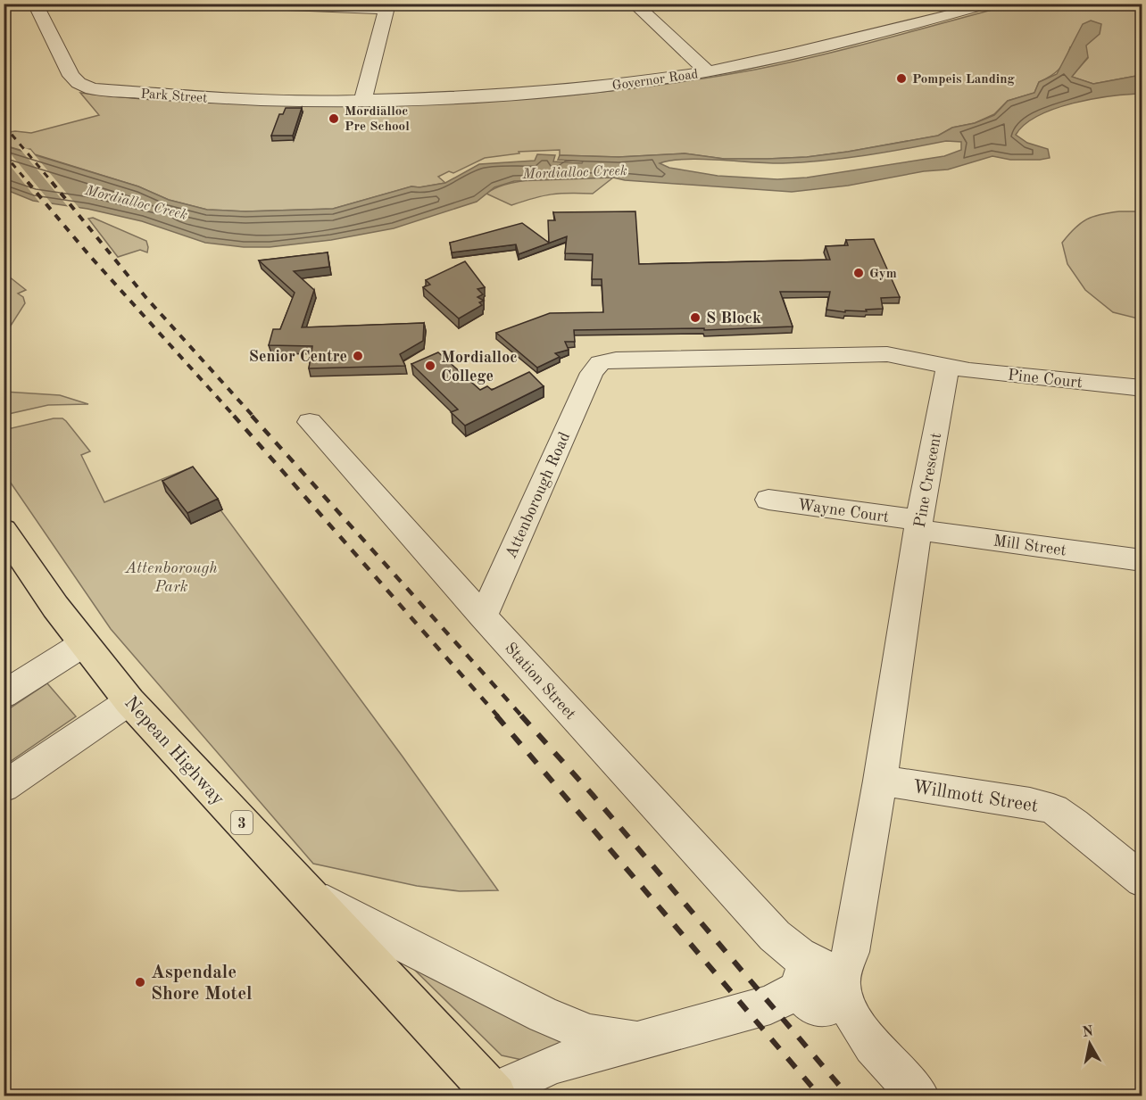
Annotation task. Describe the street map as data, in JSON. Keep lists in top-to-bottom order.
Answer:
{
  "streets": {
    "highway": ["Nepean Highway", "3"],
    "street": [
      "Governor Road",
      "Park Street",
      "Pine Court",
      "Pine Crescent",
      "Attenborough Road",
      "Wayne Court",
      "Mill Street",
      "Station Street",
      "Willmott Street"
    ]
  },
  "crossings": [
    ["Governor Road", "Park Street"],
    ["Pine Court", "Pine Crescent"],
    ["Pine Court", "Attenborough Road"],
    ["Pine Crescent", "Attenborough Road"],
    ["Pine Crescent", "Wayne Court"],
    ["Pine Crescent", "Mill Street"],
    ["Pine Crescent", "Station Street"],
    ["Pine Crescent", "Willmott Street"],
    ["Attenborough Road", "Station Street"],
    ["Wayne Court", "Mill Street"]
  ],
  "water": ["Mordialloc Creek"],
  "parks": ["Attenborough Park"],
  "places": [
    "Pompeis Landing",
    "Mordialloc Pre School",
    "Gym",
    "S Block",
    "Senior Centre",
    "Mordialloc College",
    "Aspendale Shore Motel"
  ],
  "north": "top"
}
